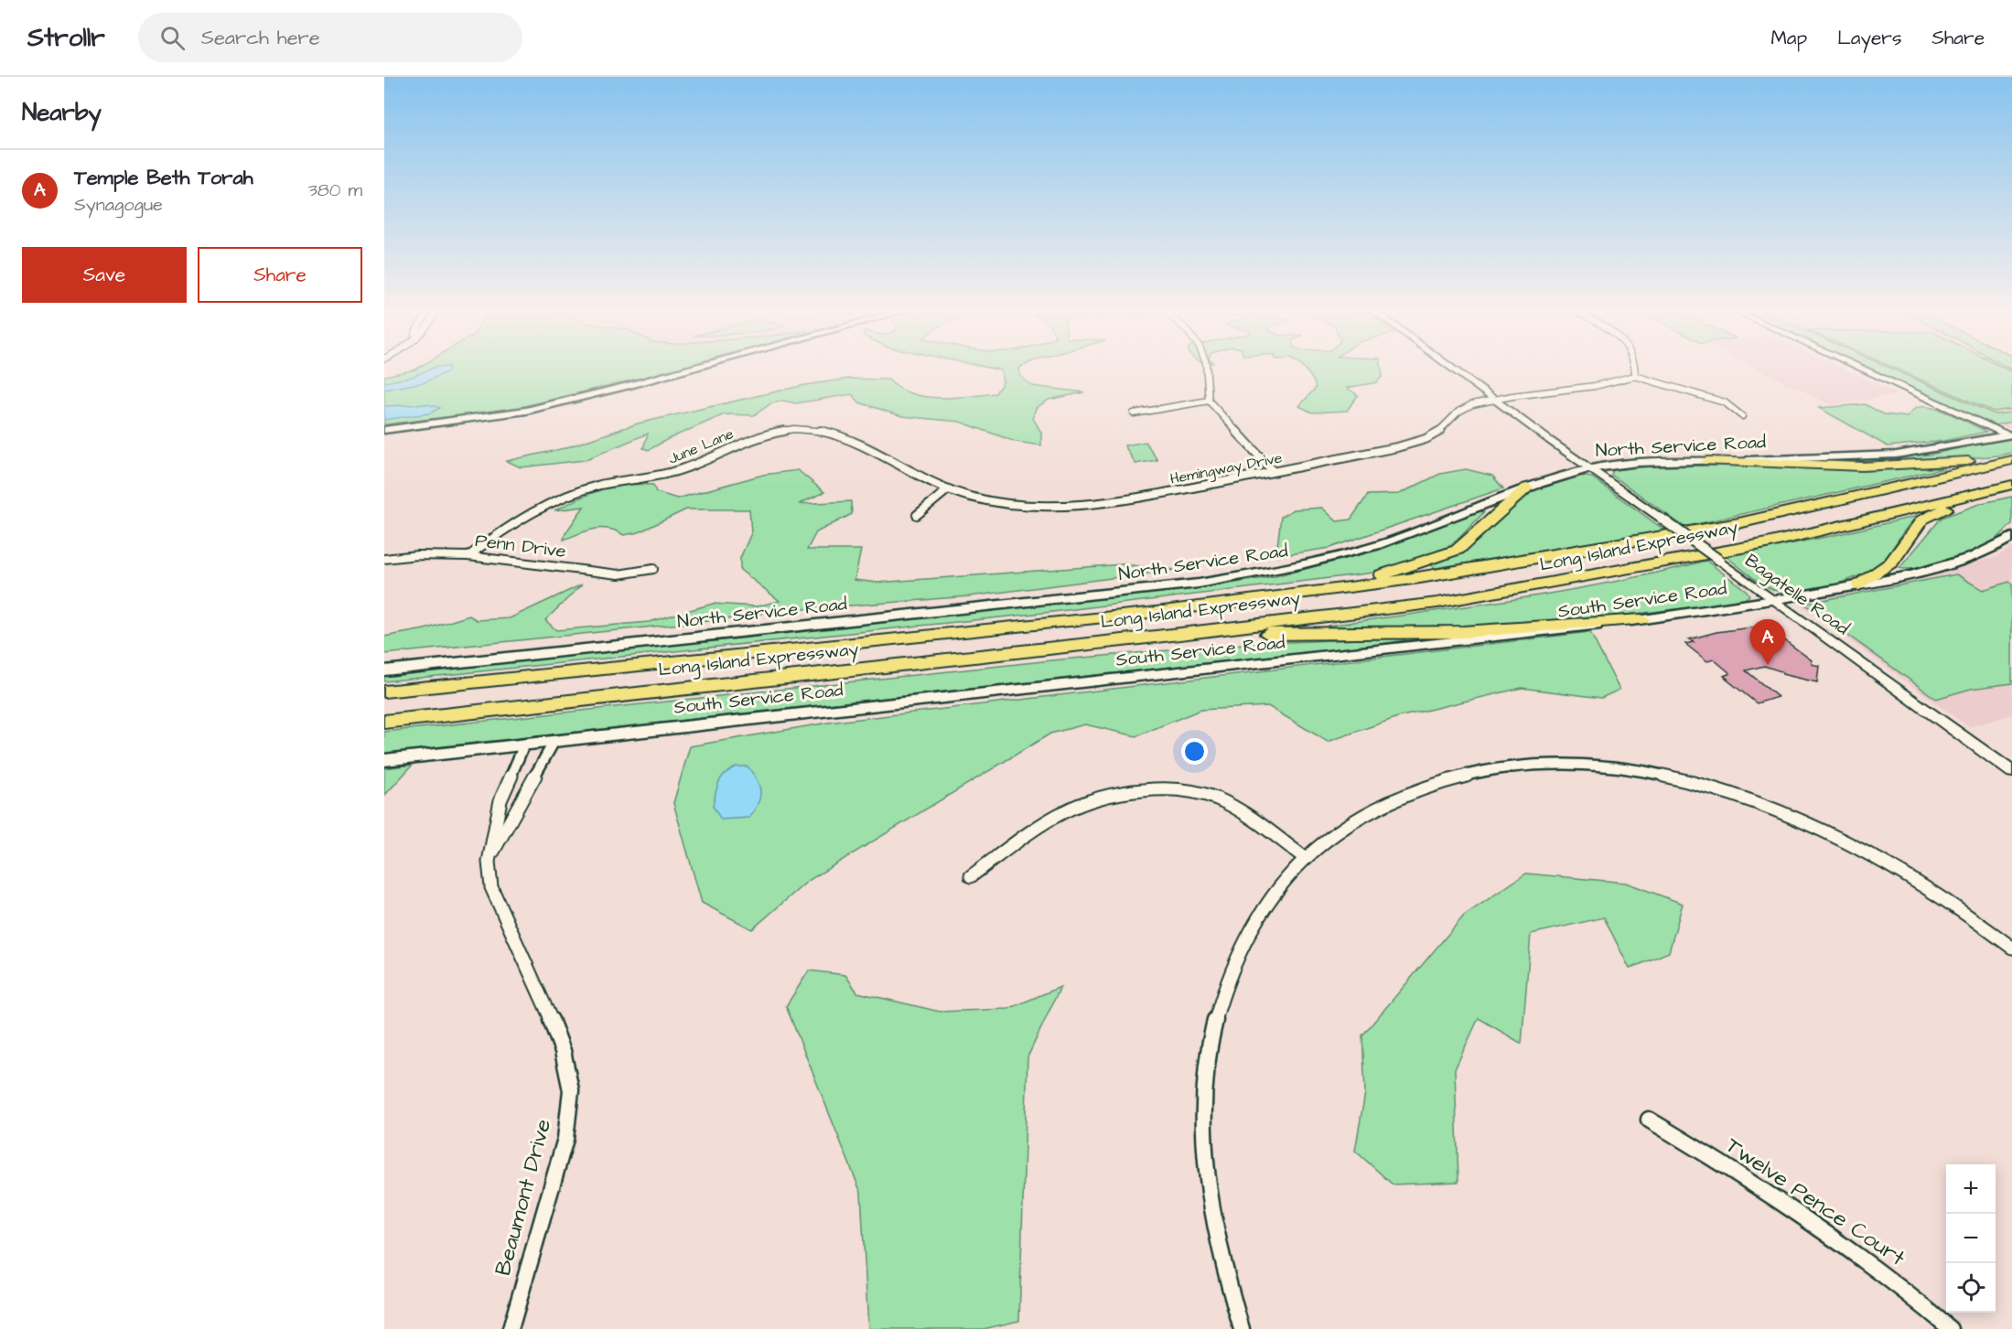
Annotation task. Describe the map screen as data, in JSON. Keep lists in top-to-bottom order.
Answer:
{
  "streets": {
    "highway": ["Long Island Expressway"],
    "main road": ["North Service Road", "South Service Road"],
    "street": [
      "June Lane",
      "Hemingway Drive",
      "Penn Drive",
      "Bagatelle Road",
      "Beaumont Drive",
      "Twelve Pence Court"
    ]
  },
  "crossings": [
    ["June Lane", "Hemingway Drive"],
    ["June Lane", "Penn Drive"],
    ["North Service Road", "Bagatelle Road"],
    ["Hemingway Drive", "Bagatelle Road"],
    ["Bagatelle Road", "South Service Road"],
    ["South Service Road", "Beaumont Drive"]
  ],
  "page": {
    "header": "Strollr",
    "search": "Search here",
    "nav": ["Map", "Layers", "Share"],
    "heading": "Nearby",
    "list": [
      {
        "mark": "A",
        "name": "Temple Beth Torah",
        "note": "Synagogue",
        "value": "380 m"
      }
    ],
    "buttons": ["Save", "Share"],
    "pins": "A",
    "map_buttons": ["+", "−"]
  }
}
